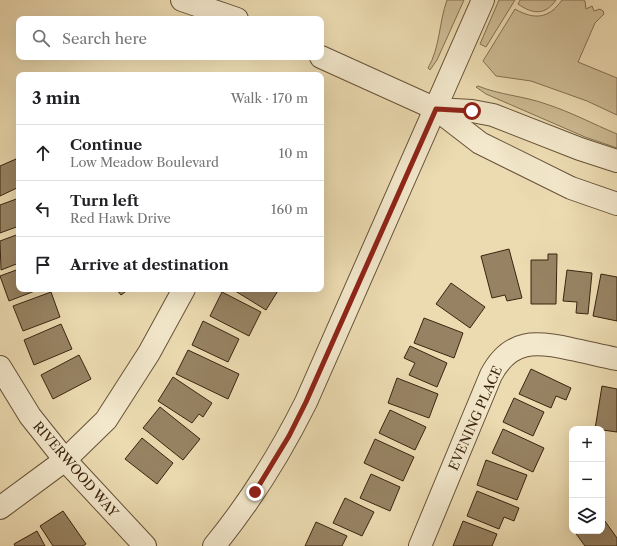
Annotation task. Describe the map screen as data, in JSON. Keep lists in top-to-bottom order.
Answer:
{
  "streets": {
    "street": ["EVENING PLACE", "RIVERWOOD WAY"]
  },
  "page": {
    "search": "Search here",
    "heading": ["3 min", "Walk · 170 m"],
    "list": [
      ["Continue", "Low Meadow Boulevard", "10 m"],
      ["Turn left", "Red Hawk Drive", "160 m"],
      "Arrive at destination"
    ],
    "map_buttons": ["+", "−"]
  }
}
